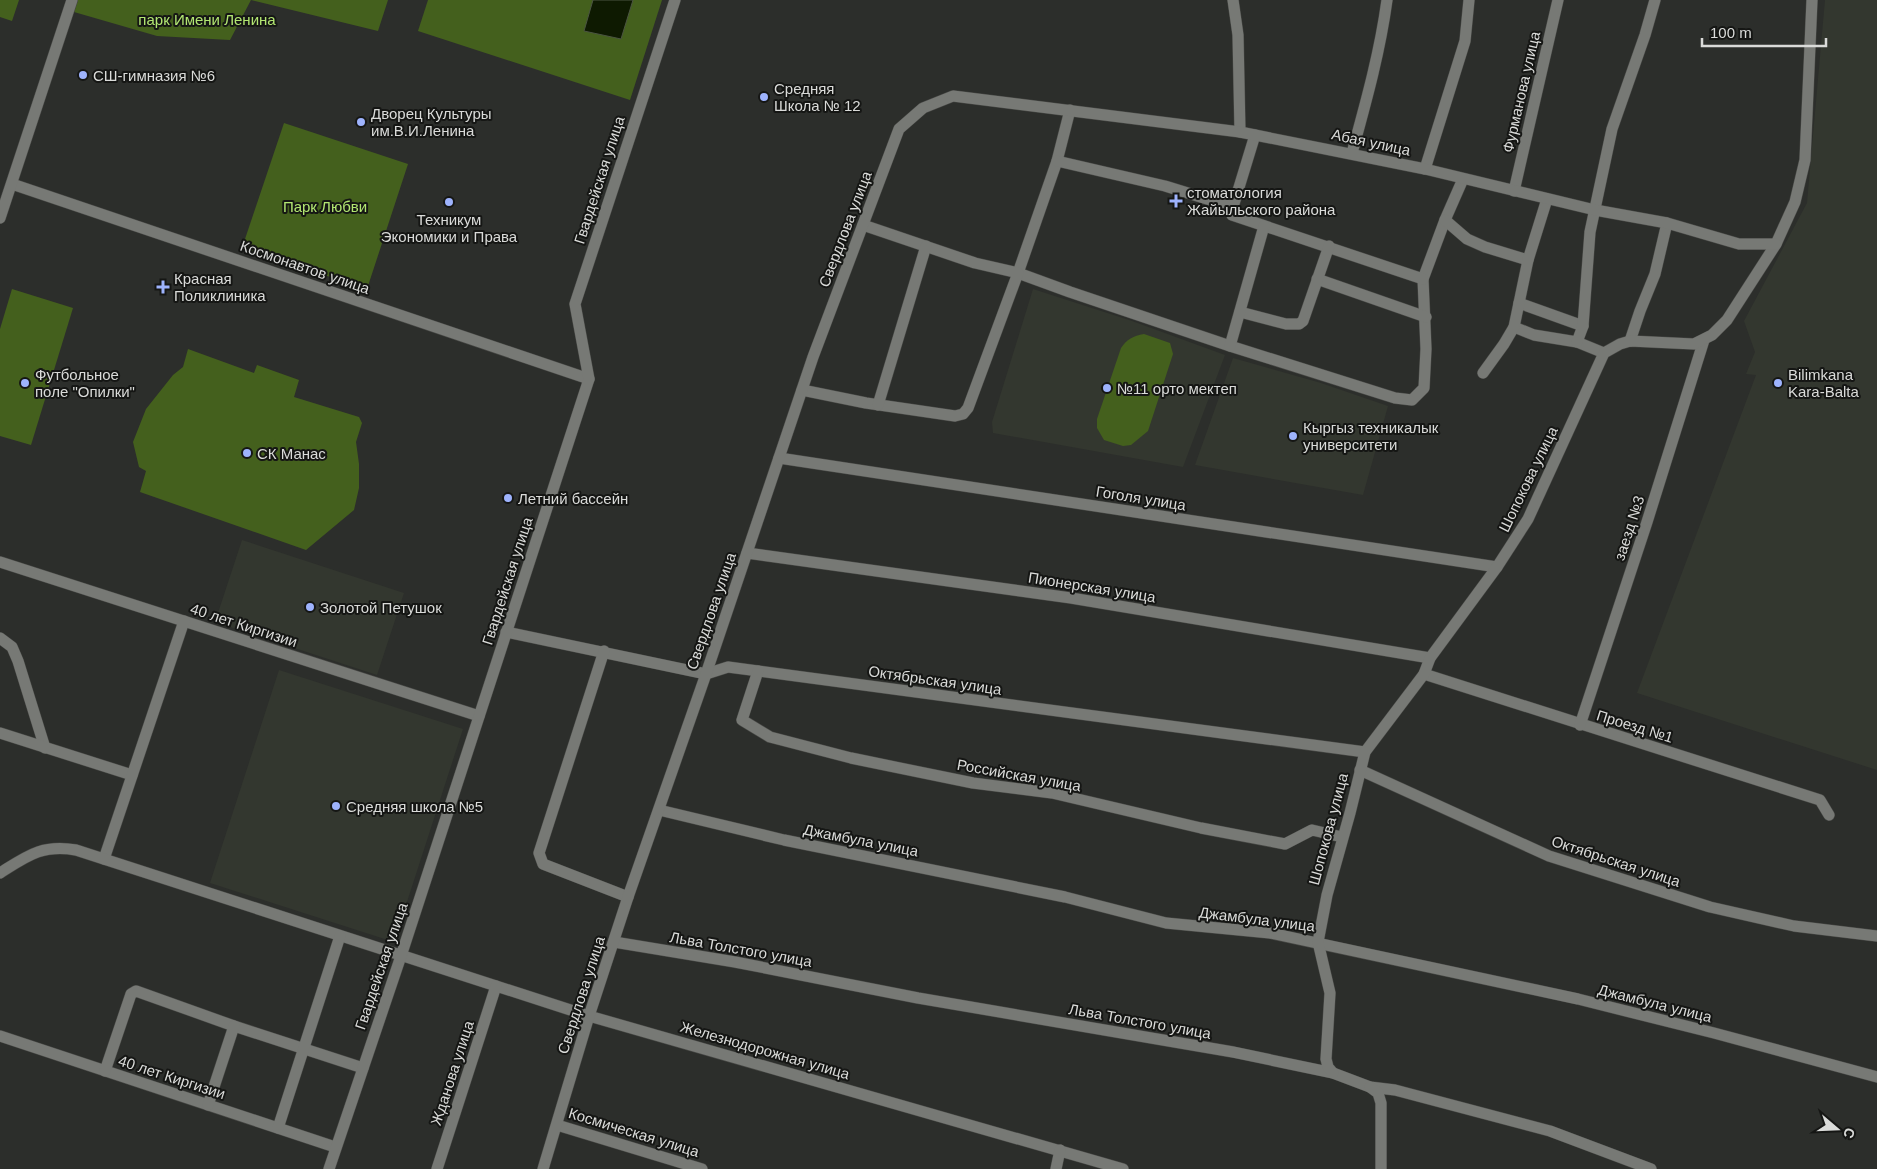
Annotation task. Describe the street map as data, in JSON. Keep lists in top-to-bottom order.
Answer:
{
  "streets": {
    "street": [
      "Фурманова улица",
      "Абая улица",
      "Гвардейская улица",
      "Свердлова улица",
      "Космонавтов улица",
      "Шопокова улица",
      "Гоголя улица",
      "заезд №3",
      "Пионерская улица",
      "40 лет Киргизии",
      "Октябрьская улица",
      "Проезд №1",
      "Российская улица",
      "Джамбула улица",
      "Льва Толстого улица",
      "Железнодорожная улица",
      "Жданова улица",
      "Космическая улица"
    ]
  },
  "crossings": [
    ["Фурманова улица", "Абая улица"],
    ["Абая улица", "Свердлова улица"],
    ["Гвардейская улица", "Космонавтов улица"],
    ["Гвардейская улица", "40 лет Киргизии"],
    ["Гвардейская улица", "Октябрьская улица"],
    ["Гвардейская улица", "Железнодорожная улица"],
    ["Свердлова улица", "Гоголя улица"],
    ["Свердлова улица", "Пионерская улица"],
    ["Свердлова улица", "Октябрьская улица"],
    ["Свердлова улица", "Джамбула улица"],
    ["Свердлова улица", "Льва Толстого улица"],
    ["Свердлова улица", "Железнодорожная улица"],
    ["Свердлова улица", "Космическая улица"],
    ["Шопокова улица", "Гоголя улица"],
    ["Шопокова улица", "Пионерская улица"],
    ["Шопокова улица", "Октябрьская улица"],
    ["Шопокова улица", "Проезд №1"],
    ["Шопокова улица", "Российская улица"],
    ["Шопокова улица", "Джамбула улица"],
    ["Шопокова улица", "Льва Толстого улица"],
    ["заезд №3", "Проезд №1"],
    ["Октябрьская улица", "Российская улица"],
    ["Железнодорожная улица", "Жданова улица"]
  ],
  "parks": ["парк Имени Ленина", "Парк Любви"],
  "places": {
    "other": [
      "СШ-гимназия №6",
      "Средняя Школа № 12",
      "Дворец Культуры им.В.И.Ленина",
      "Техникум Экономики и Права",
      "Футбольное поле \"Опилки\"",
      "Bilimkana Kara-Balta",
      "№11 орто мектеп",
      "Кыргыз техникалык университети",
      "СК Манас",
      "Летний бассейн",
      "Золотой Петушок",
      "Средняя школа №5"
    ],
    "health": ["стоматология Жайыльского района", "Красная Поликлиника"]
  },
  "scale_bar": "100 m",
  "north": "right"
}
